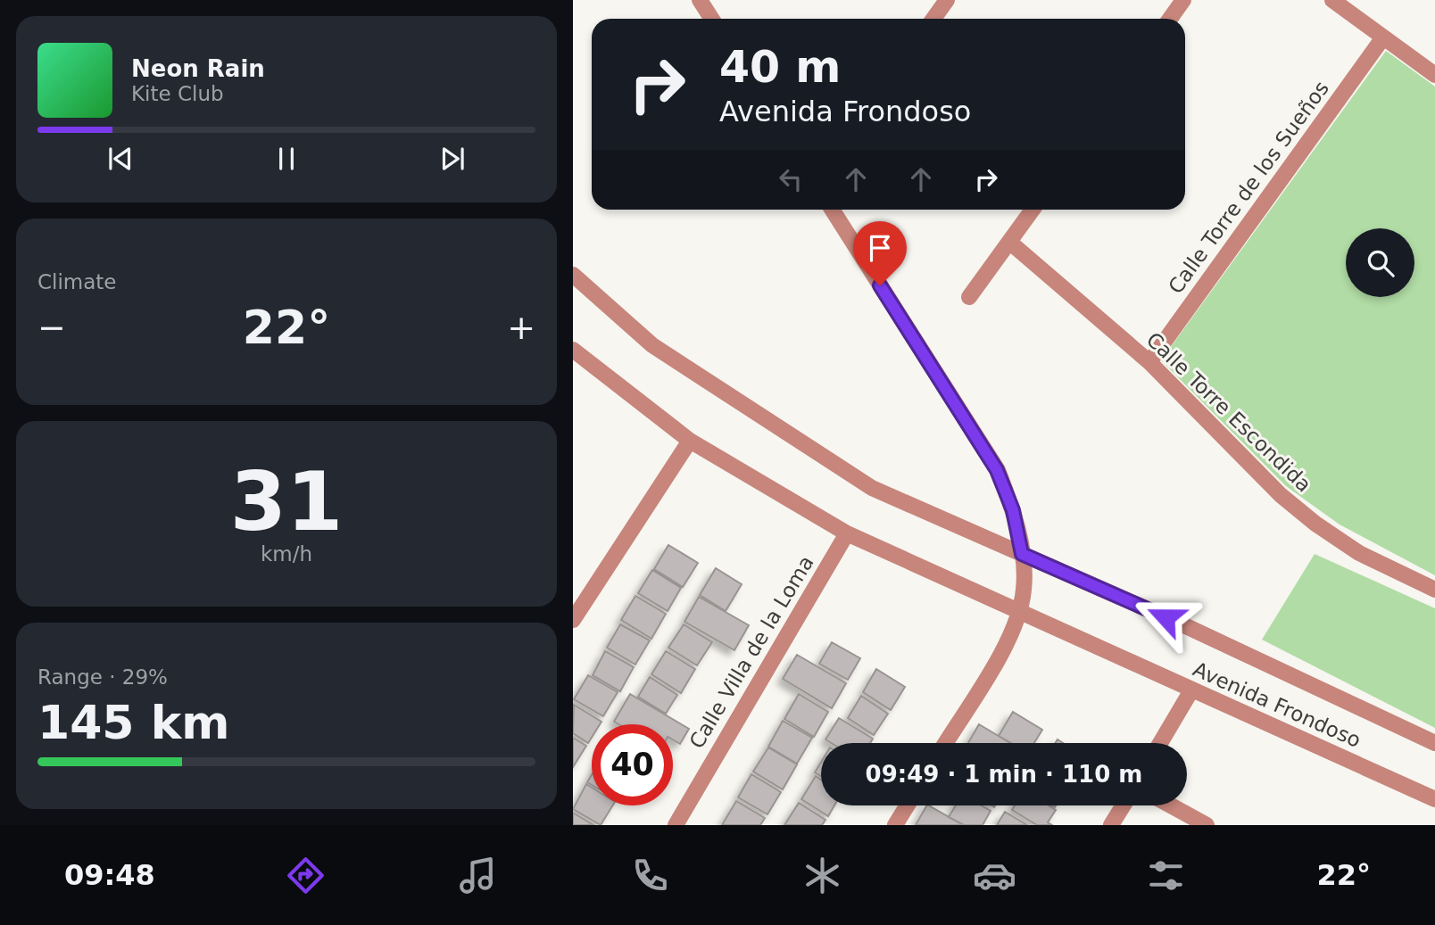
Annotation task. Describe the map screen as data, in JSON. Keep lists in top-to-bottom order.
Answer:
{
  "streets": {
    "street": [
      "Calle Torre de los Sueños",
      "Calle Torre Escondida",
      "Calle Villa de la Loma",
      "Avenida Frondoso"
    ]
  },
  "crossings": [
    ["Calle Torre de los Sueños", "Calle Torre Escondida"],
    ["Calle Villa de la Loma", "Avenida Frondoso"]
  ],
  "page": {
    "turn": ["40 m", "Avenida Frondoso"],
    "song": ["Neon Rain", "Kite Club"],
    "tile": [
      "Climate",
      ["31", "km/h"],
      ["Range · 29%", "145 km"]
    ],
    "heat": ["−", "22°", "+"],
    "limit": "40",
    "trip": "09:49 · 1 min · 110 m",
    "tabs": ["09:48", "22°"]
  }
}
